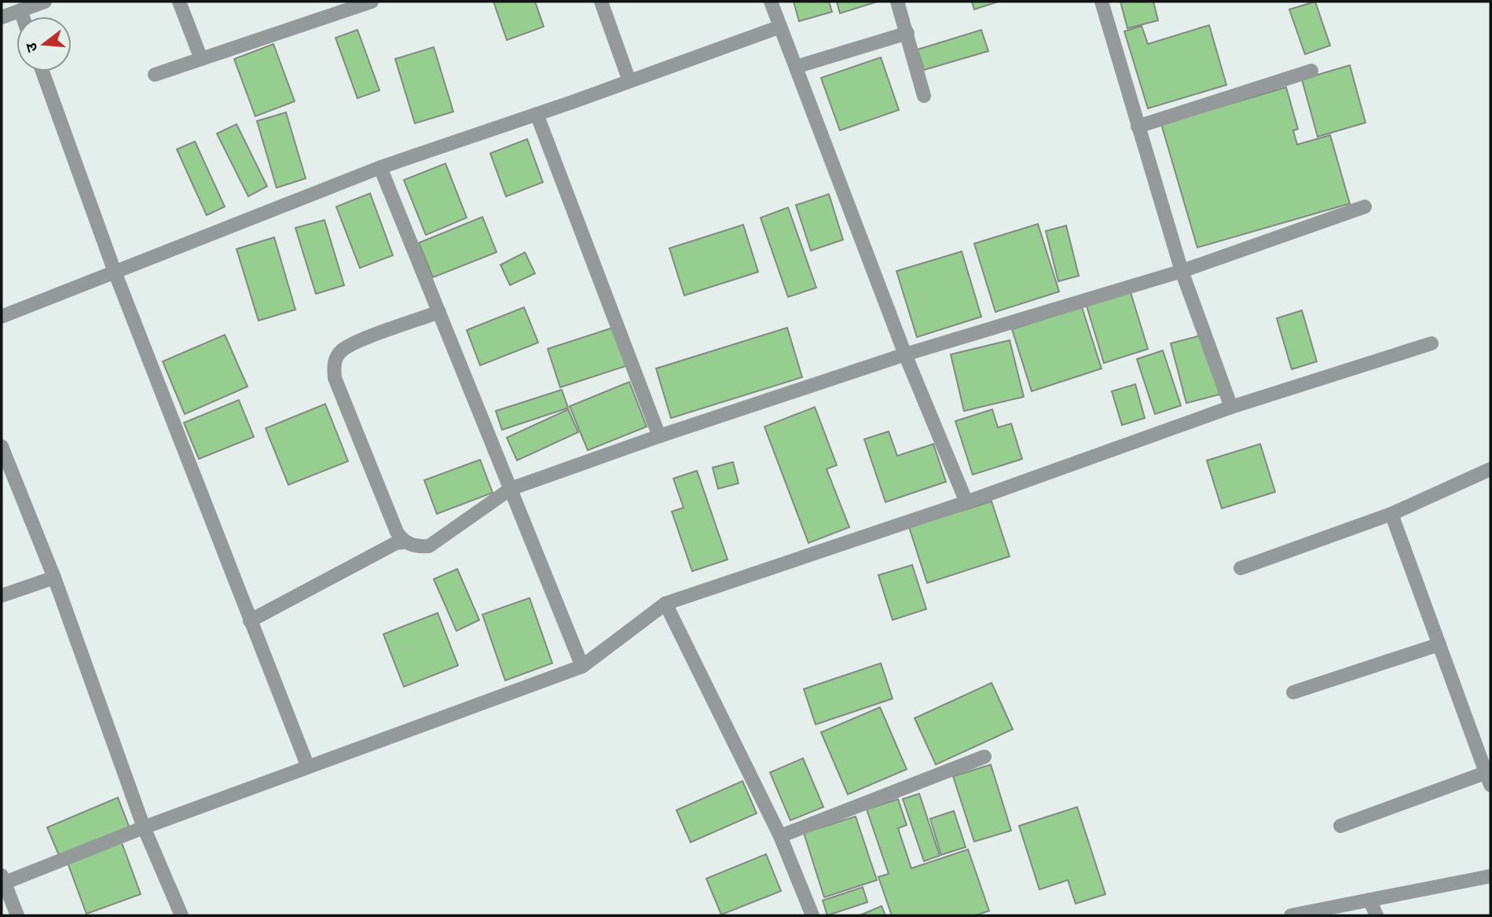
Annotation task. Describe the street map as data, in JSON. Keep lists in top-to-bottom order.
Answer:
{
  "north": "left"
}
